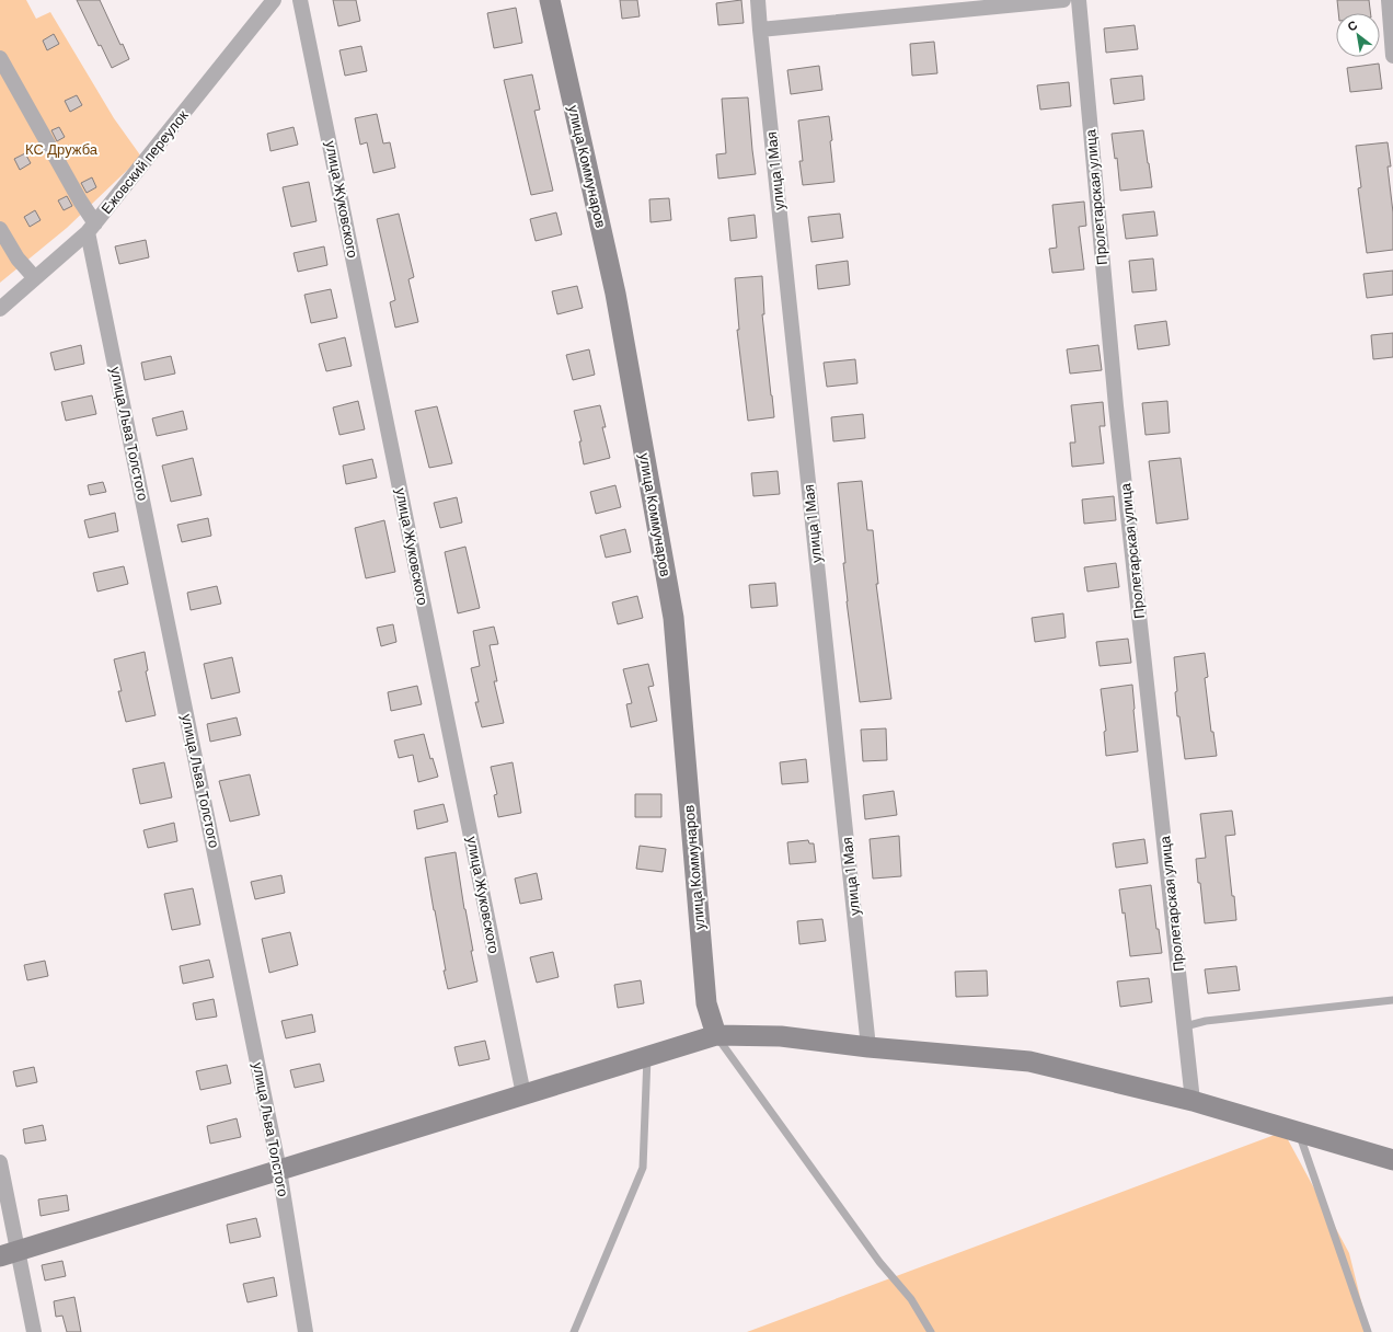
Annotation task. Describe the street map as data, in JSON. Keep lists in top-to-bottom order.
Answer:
{
  "streets": {
    "main road": ["улица Коммунаров"],
    "street": [
      "Ежовский переулок",
      "улица 1 Мая",
      "Пролетарская улица",
      "улица Жуковского",
      "улица Льва Толстого"
    ]
  },
  "crossings": [
    ["Ежовский переулок", "улица Льва Толстого"]
  ],
  "parks": ["КС Дружба"],
  "north": "top left"
}
